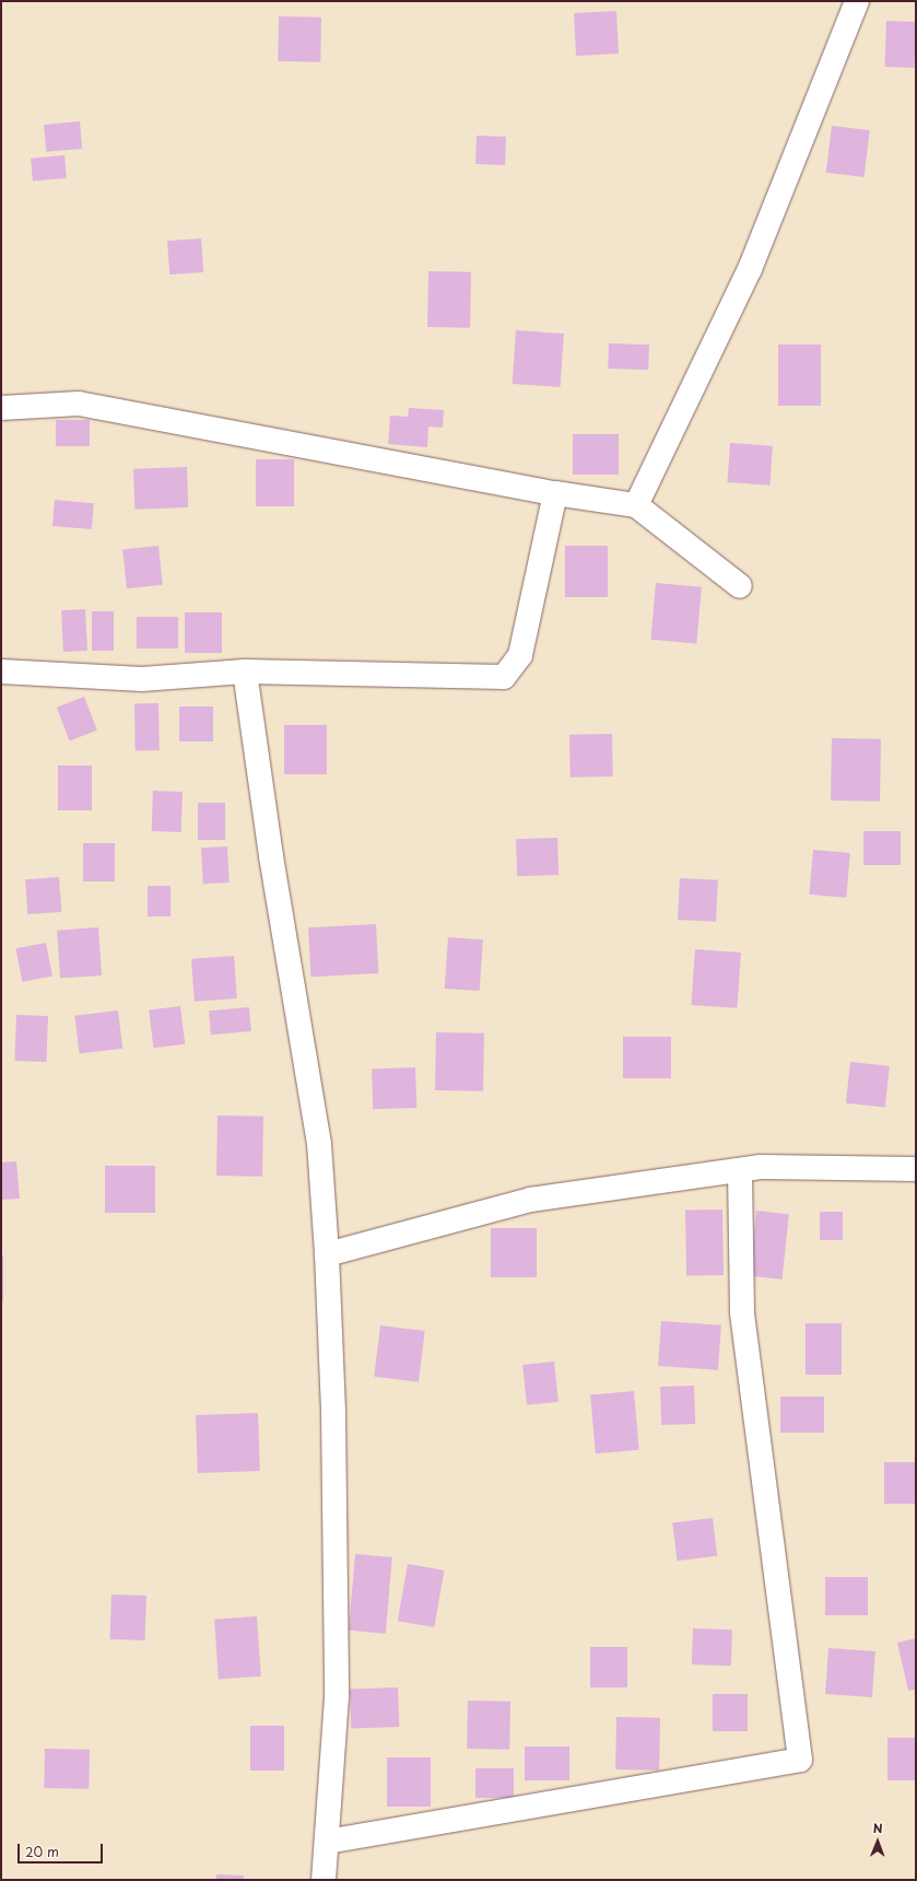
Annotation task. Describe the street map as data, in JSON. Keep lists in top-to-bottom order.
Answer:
{
  "scale_bar": "20 m",
  "north": "top"
}
